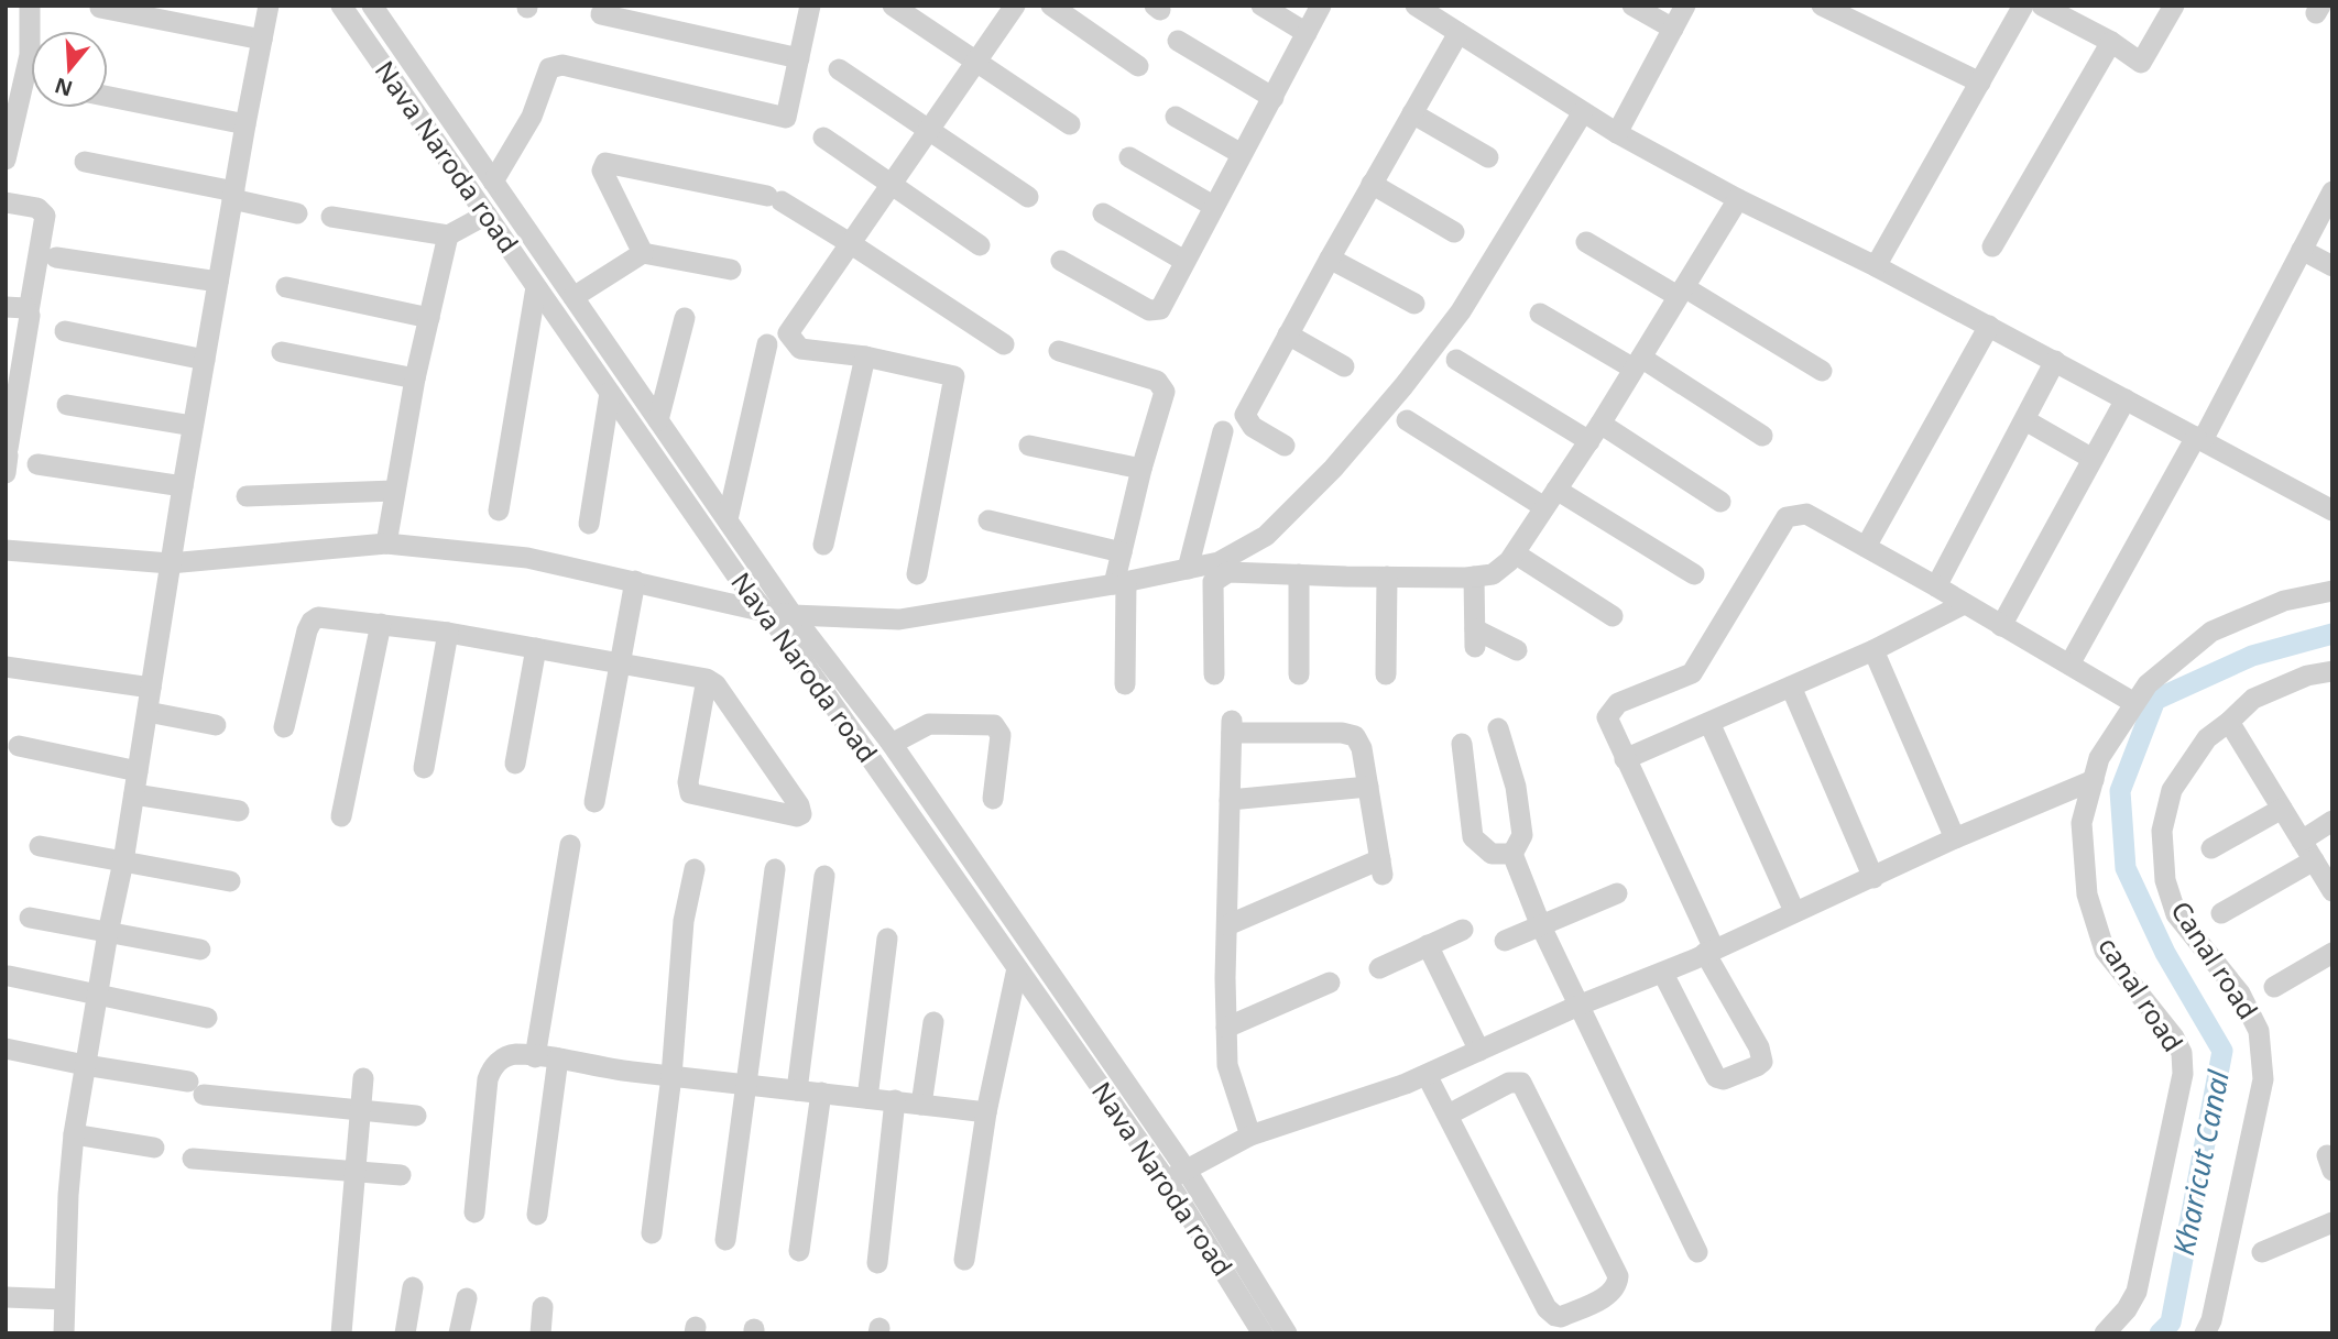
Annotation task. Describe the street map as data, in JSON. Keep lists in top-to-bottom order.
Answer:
{
  "streets": {
    "street": ["Nava Naroda road", "Canal road", "canal road"]
  },
  "water": ["Kharicut Canal"],
  "north": "bottom"
}
